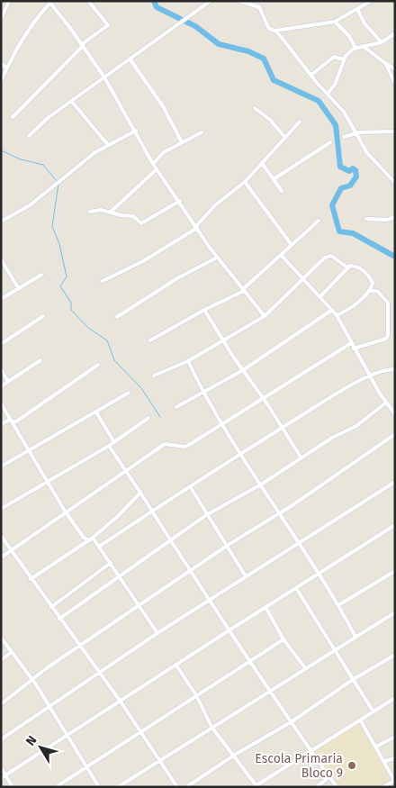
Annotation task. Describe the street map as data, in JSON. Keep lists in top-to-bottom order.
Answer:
{
  "places": ["Escola Primaria Bloco 9"],
  "north": "top left"
}
